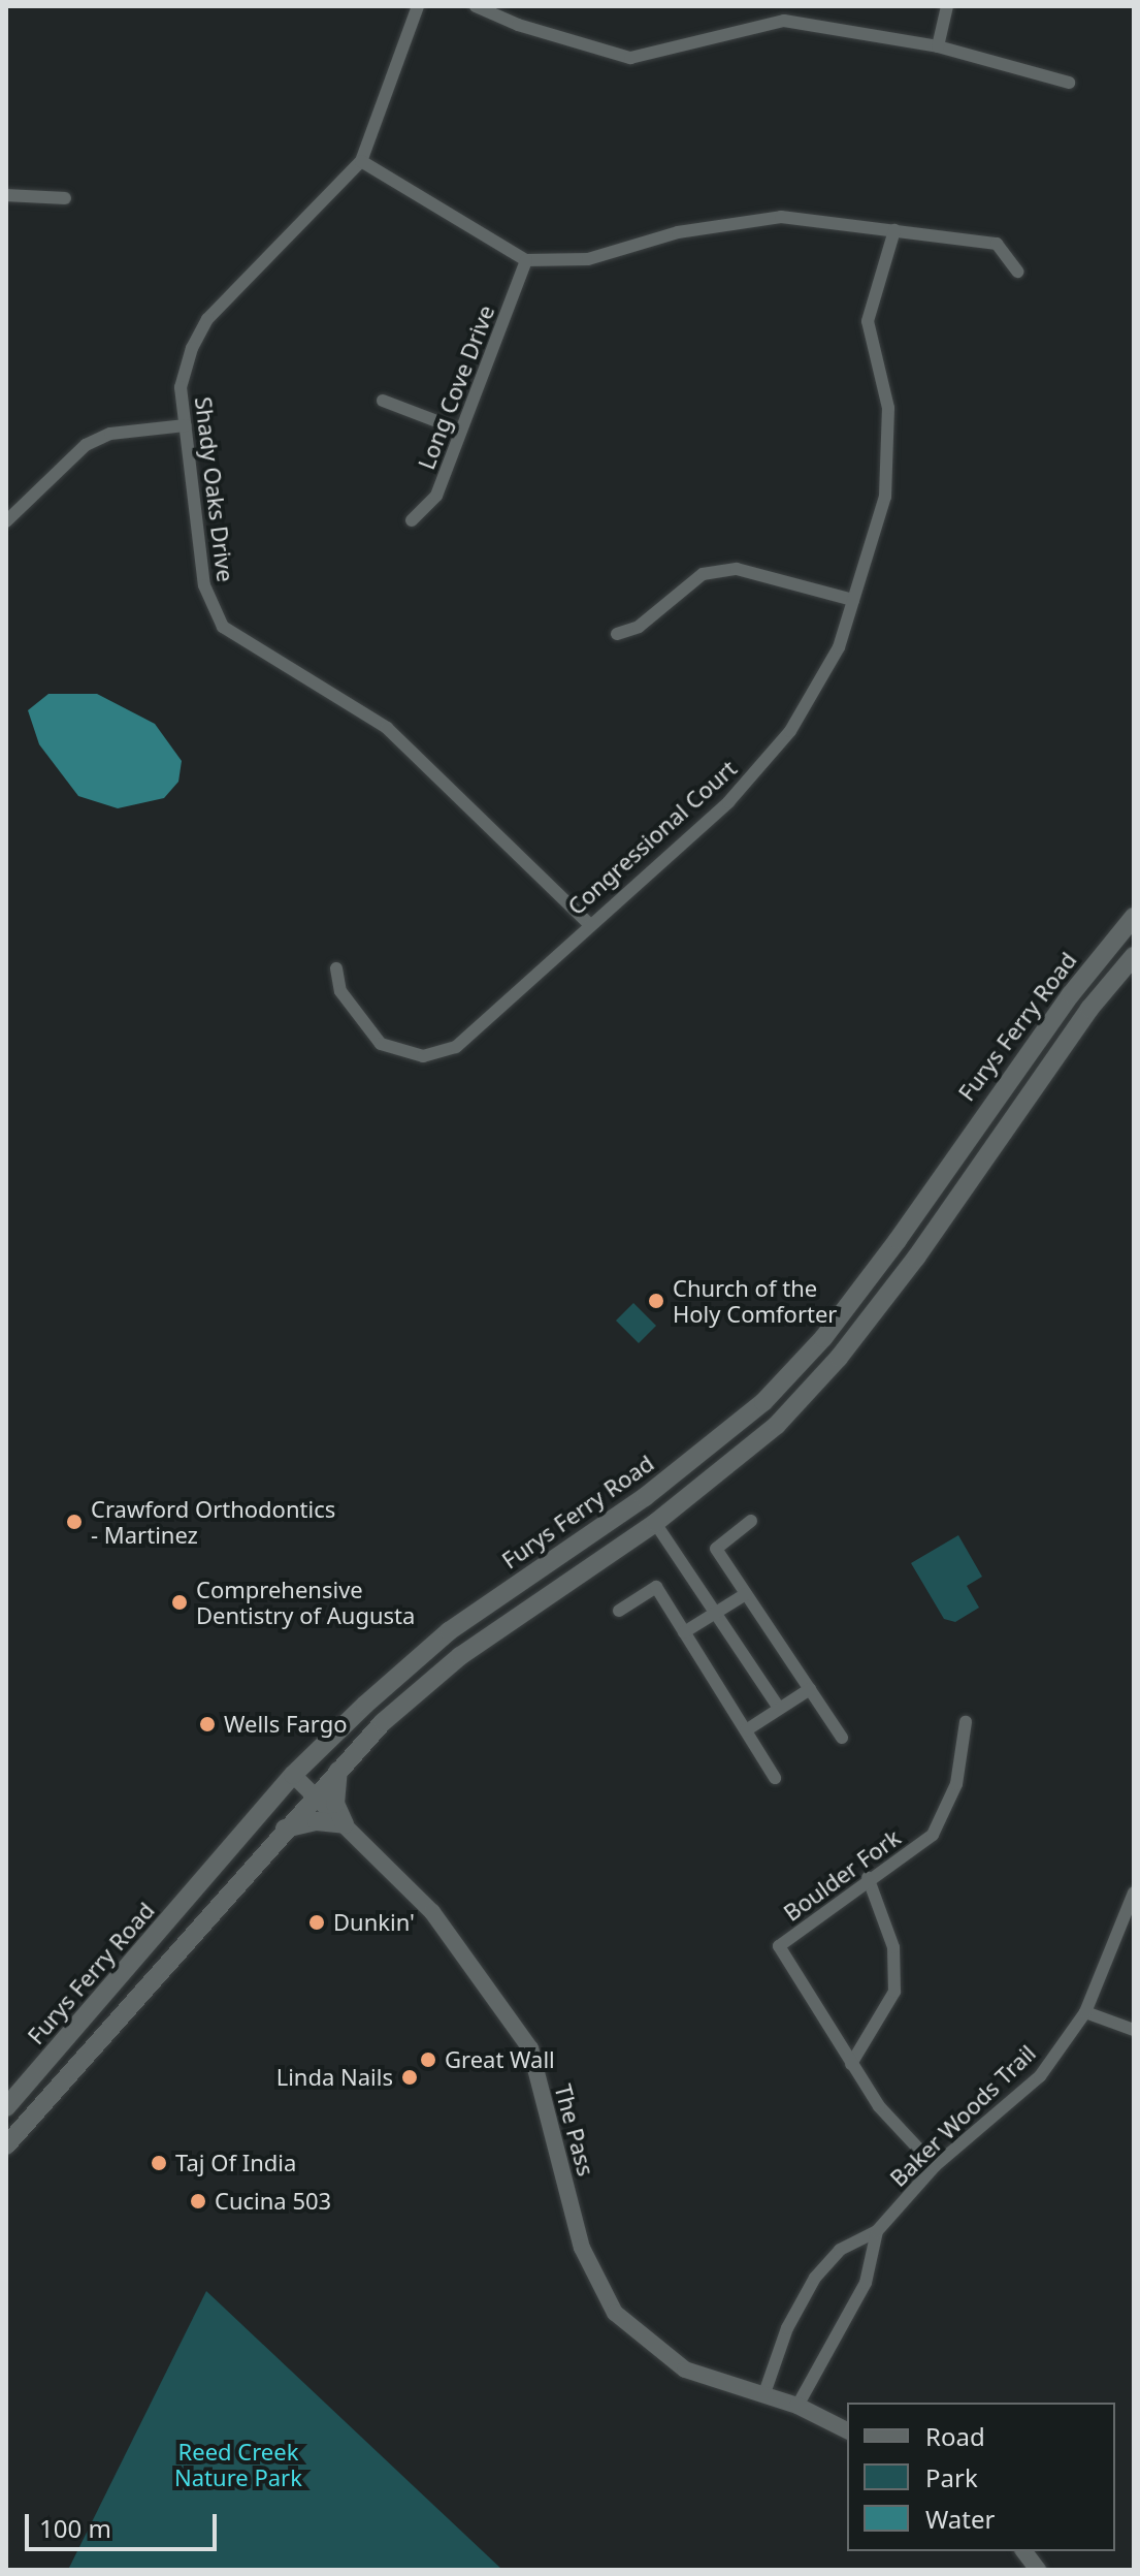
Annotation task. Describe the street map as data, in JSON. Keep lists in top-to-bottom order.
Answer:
{
  "streets": {
    "main road": ["Furys Ferry Road"],
    "street": [
      "Long Cove Drive",
      "Shady Oaks Drive",
      "Congressional Court",
      "Boulder Fork",
      "Baker Woods Trail",
      "The Pass"
    ]
  },
  "crossings": [
    ["Shady Oaks Drive", "Congressional Court"],
    ["Furys Ferry Road", "The Pass"],
    ["Boulder Fork", "Baker Woods Trail"],
    ["Baker Woods Trail", "The Pass"]
  ],
  "parks": ["Reed Creek Nature Park"],
  "places": [
    "Church of the Holy Comforter",
    "Crawford Orthodontics - Martinez",
    "Comprehensive Dentistry of Augusta",
    "Wells Fargo",
    "Dunkin'",
    "Great Wall",
    "Linda Nails",
    "Taj Of India",
    "Cucina 503"
  ],
  "legend": ["Road", "Park", "Water"],
  "scale_bar": "100 m"
}
